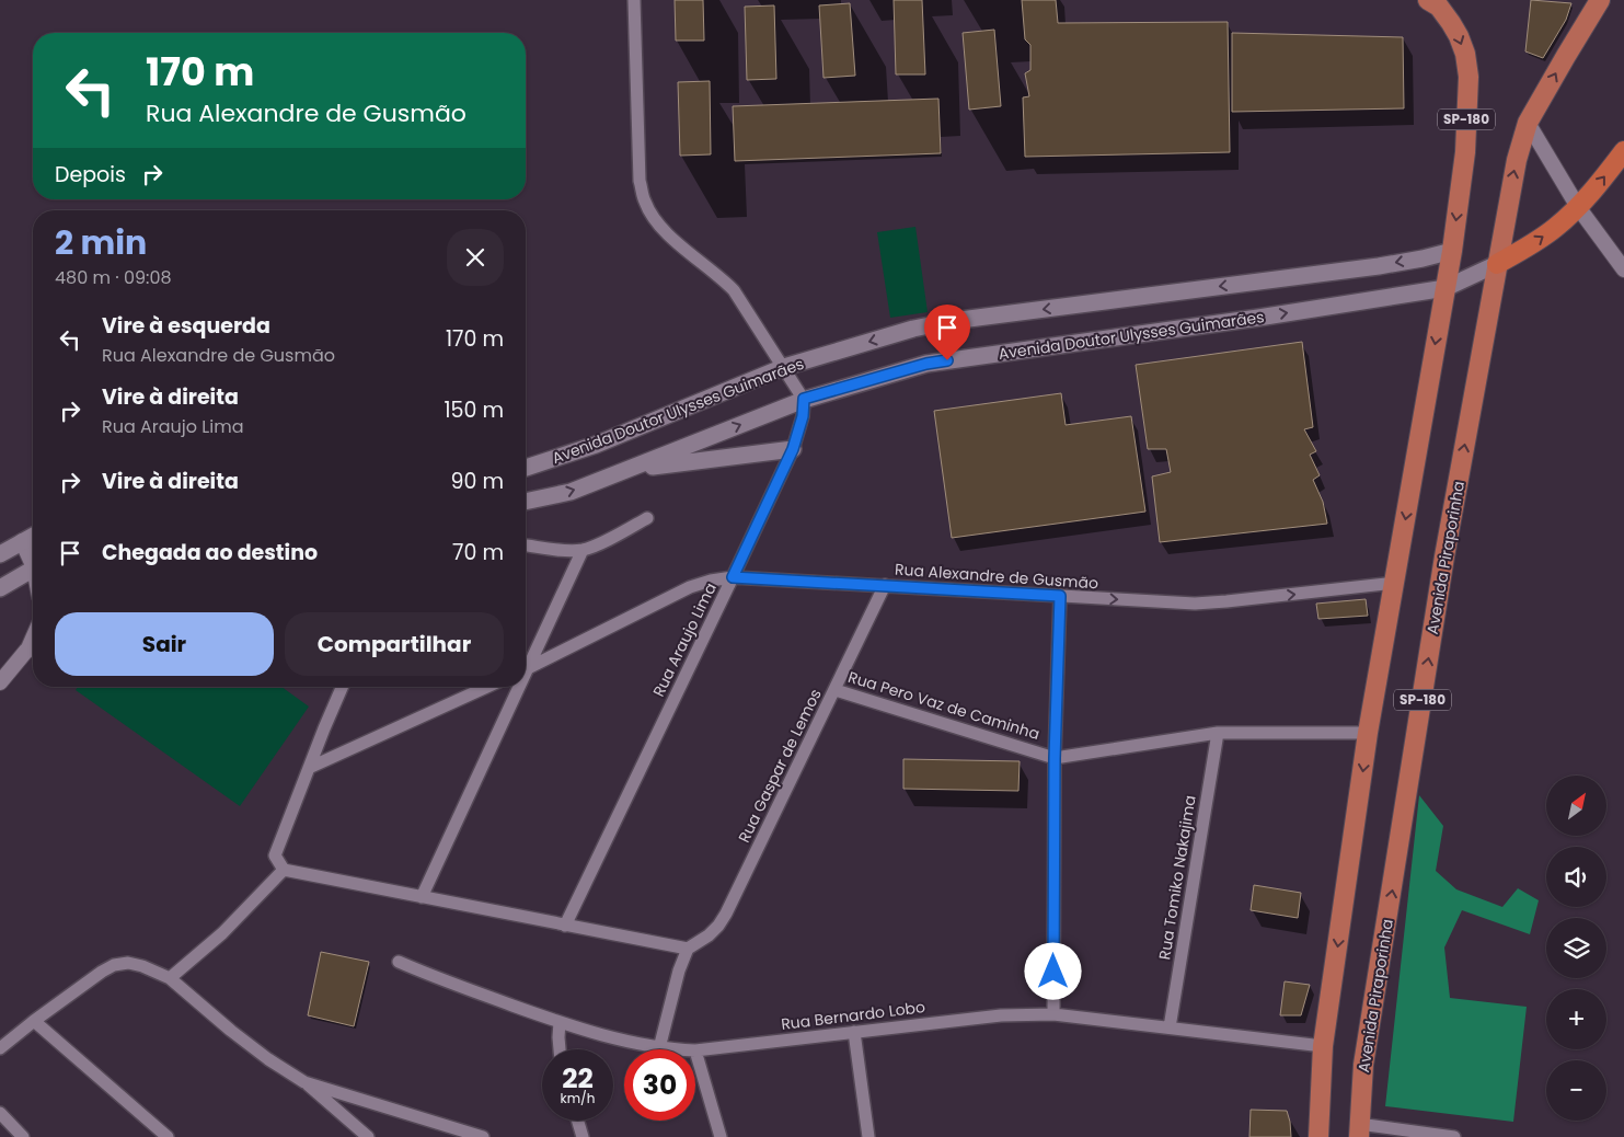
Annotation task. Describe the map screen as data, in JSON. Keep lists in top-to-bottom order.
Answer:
{
  "streets": {
    "main road": ["SP-180", "Avenida Doutor Ulysses Guimarães", "Avenida Piraporinha"],
    "street": [
      "Rua Alexandre de Gusmão",
      "Rua Araujo Lima",
      "Rua Pero Vaz de Caminha",
      "Rua Gaspar de Lemos",
      "Rua Tomiko Nakajima",
      "Rua Bernardo Lobo"
    ]
  },
  "crossings": [
    ["SP-180", "Avenida Doutor Ulysses Guimarães"],
    ["SP-180", "Rua Alexandre de Gusmão"],
    ["SP-180", "Rua Pero Vaz de Caminha"],
    ["SP-180", "Rua Bernardo Lobo"],
    ["Avenida Doutor Ulysses Guimarães", "Avenida Piraporinha"],
    ["Avenida Doutor Ulysses Guimarães", "Rua Araujo Lima"],
    ["Rua Alexandre de Gusmão", "Rua Araujo Lima"],
    ["Rua Alexandre de Gusmão", "Rua Gaspar de Lemos"],
    ["Rua Pero Vaz de Caminha", "Rua Gaspar de Lemos"],
    ["Rua Pero Vaz de Caminha", "Rua Tomiko Nakajima"],
    ["Rua Tomiko Nakajima", "Rua Bernardo Lobo"]
  ],
  "one_way": ["Rua Alexandre de Gusmão"],
  "north": "top right",
  "page": {
    "turn": ["170 m", "Rua Alexandre de Gusmão"],
    "then": "Depois",
    "heading": ["2 min", "480 m · 09:08"],
    "list": [
      {
        "name": "Vire à esquerda",
        "note": "Rua Alexandre de Gusmão",
        "value": "170 m"
      },
      {
        "name": "Vire à direita",
        "note": "Rua Araujo Lima",
        "value": "150 m"
      },
      {
        "name": "Vire à direita",
        "value": "90 m"
      },
      {
        "name": "Chegada ao destino",
        "value": "70 m"
      }
    ],
    "buttons": ["Sair", "Compartilhar"],
    "map_buttons": ["+", "−"],
    "speed": "22 km/h",
    "limit": "30"
  }
}
